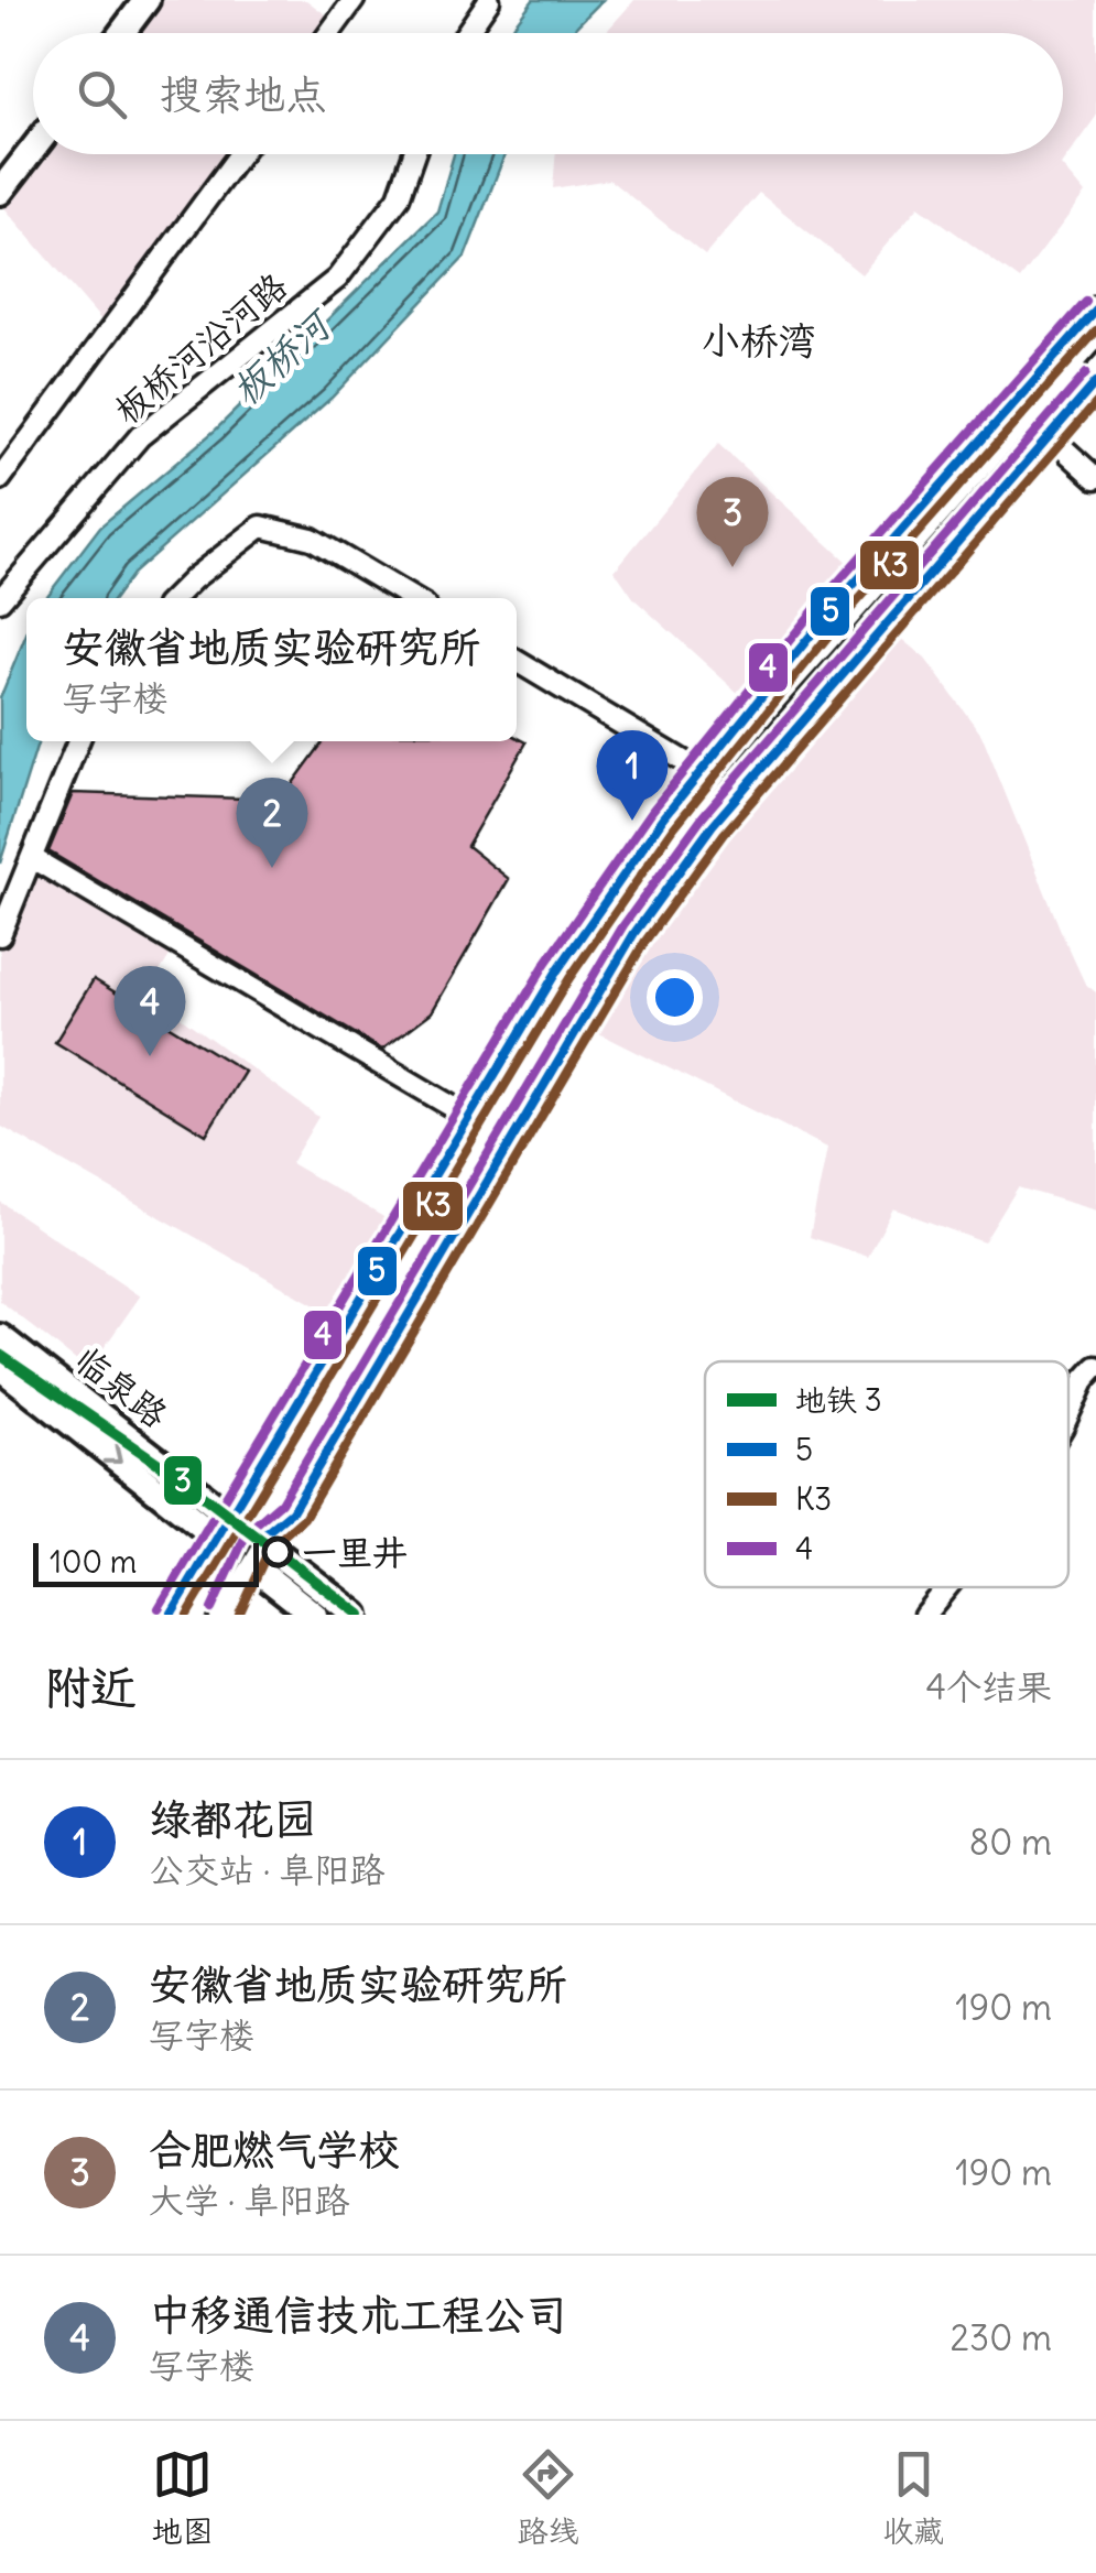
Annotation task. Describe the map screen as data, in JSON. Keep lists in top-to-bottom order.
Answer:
{
  "streets": {
    "main road": ["临泉路"],
    "street": ["板桥河沿河路"]
  },
  "districts": ["小桥湾"],
  "water": ["板桥河"],
  "places": ["一里井"],
  "lines": [
    "transit line 4",
    "transit line 5",
    "transit line K3",
    "metro line 3"
  ],
  "legend": [
    "地铁 3",
    "5",
    "K3",
    "4"
  ],
  "scale_bar": "100 m",
  "page": {
    "search": "搜索地点",
    "pins": [
      "3",
      "1",
      "2",
      "4"
    ],
    "popup": ["安徽省地质实验研究所", "写字楼"],
    "scale": "100 m",
    "heading": ["附近", "4个结果"],
    "list": [
      {
        "mark": "1",
        "name": "绿都花园",
        "note": "公交站 · 阜阳路",
        "value": "80 m"
      },
      {
        "mark": "2",
        "name": "安徽省地质实验研究所",
        "note": "写字楼",
        "value": "190 m"
      },
      {
        "mark": "3",
        "name": "合肥燃气学校",
        "note": "大学 · 阜阳路",
        "value": "190 m"
      },
      {
        "mark": "4",
        "name": "中移通信技术工程公司",
        "note": "写字楼",
        "value": "230 m"
      }
    ],
    "nav": ["地图", "路线", "收藏"]
  }
}
